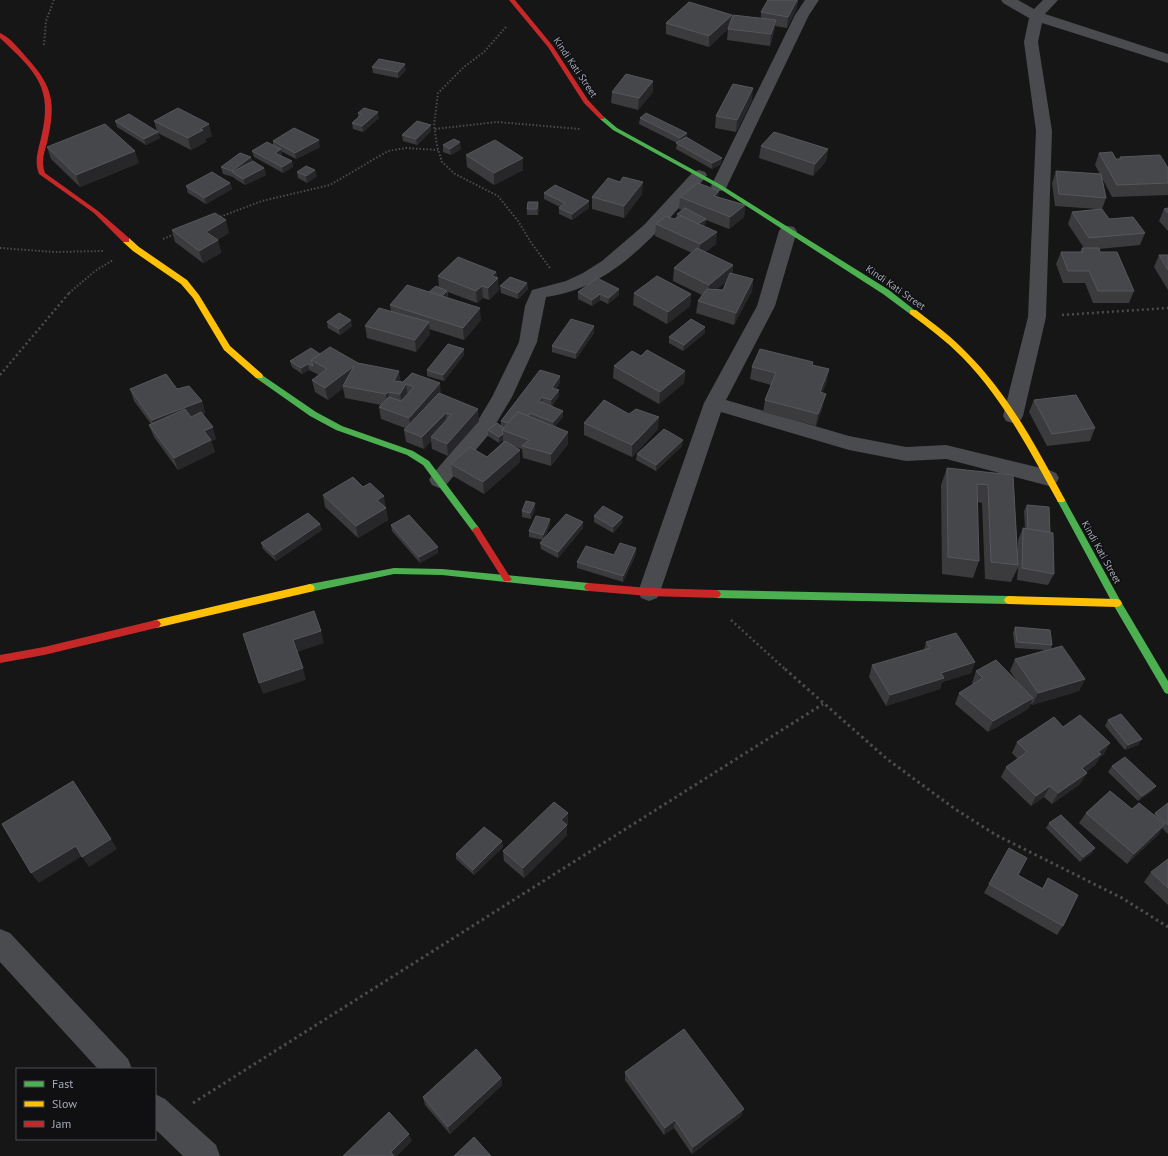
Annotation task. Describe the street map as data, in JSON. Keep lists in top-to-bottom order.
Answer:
{
  "streets": {
    "street": ["Kindi Kati Street"]
  },
  "legend": ["Fast", "Slow", "Jam"]
}
